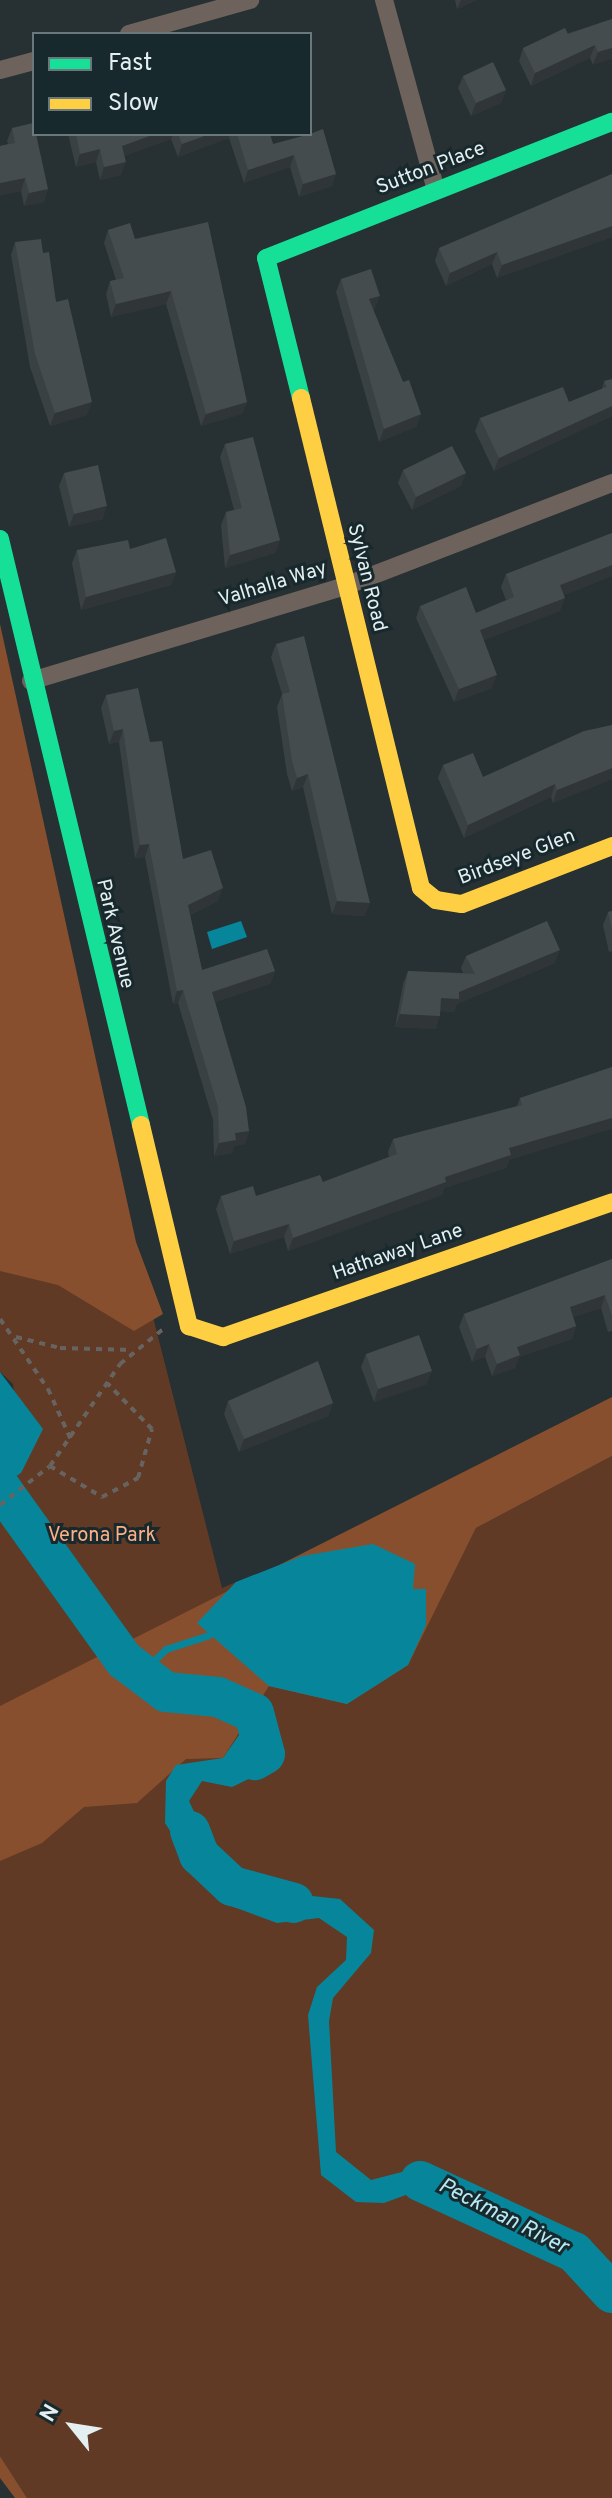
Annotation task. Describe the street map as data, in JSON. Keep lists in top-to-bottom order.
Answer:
{
  "streets": {
    "street": [
      "Sutton Place",
      "Sylvan Road",
      "Valhalla Way",
      "Birdseye Glen",
      "Park Avenue",
      "Hathaway Lane"
    ]
  },
  "crossings": [
    ["Sutton Place", "Sylvan Road"],
    ["Sylvan Road", "Valhalla Way"],
    ["Sylvan Road", "Birdseye Glen"],
    ["Valhalla Way", "Park Avenue"],
    ["Park Avenue", "Hathaway Lane"]
  ],
  "water": ["Peckman River"],
  "parks": ["Verona Park"],
  "legend": ["Fast", "Slow"],
  "north": "top left"
}
